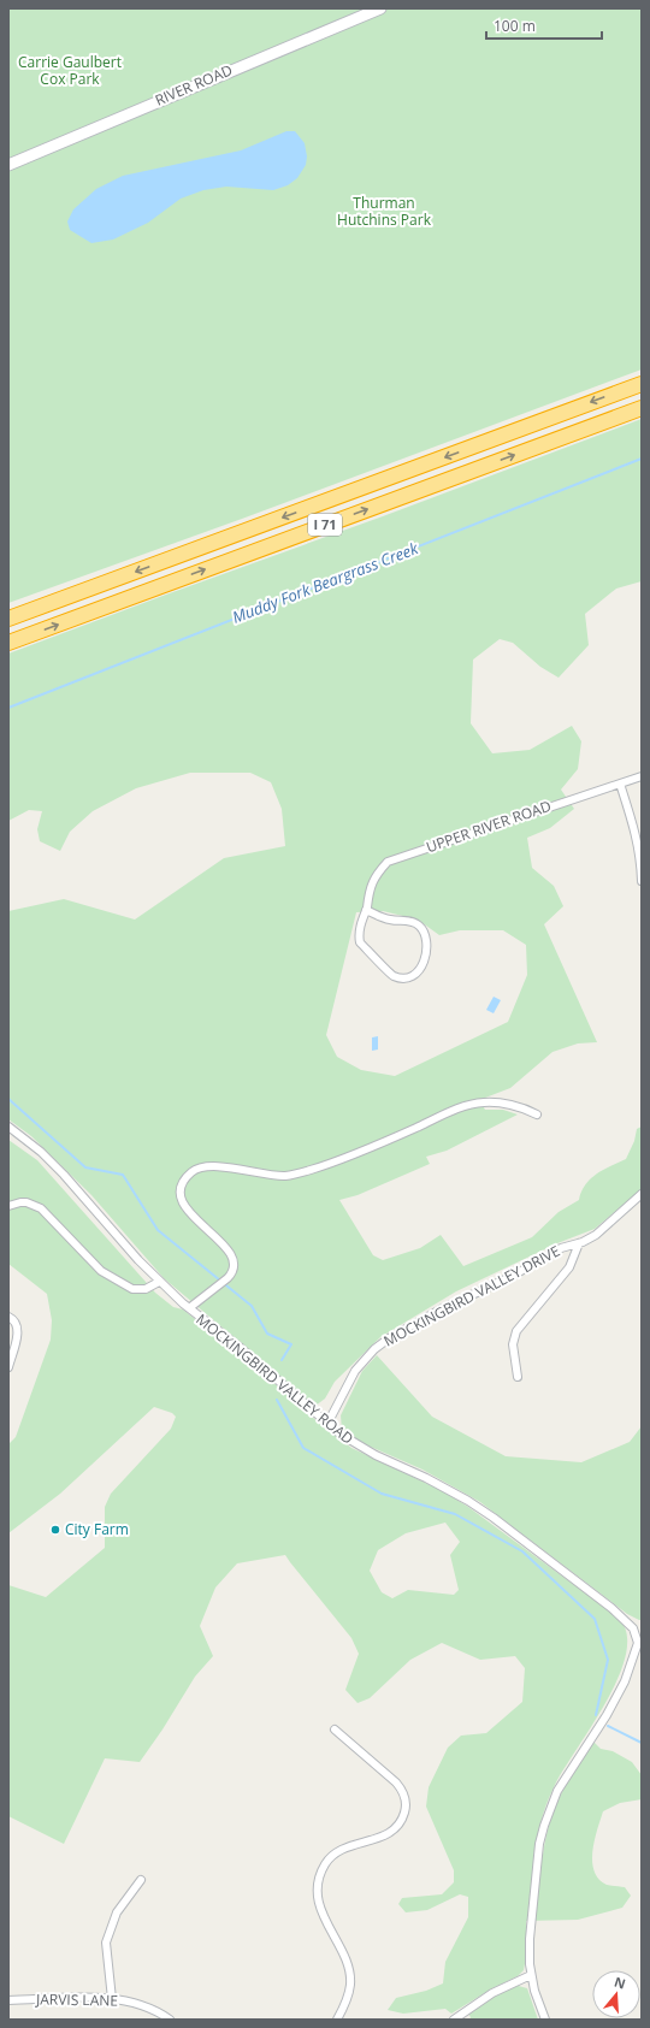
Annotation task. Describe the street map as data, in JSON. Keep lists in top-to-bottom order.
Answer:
{
  "streets": {
    "highway": ["I 71"],
    "street": [
      "RIVER ROAD",
      "UPPER RIVER ROAD",
      "MOCKINGBIRD VALLEY DRIVE",
      "MOCKINGBIRD VALLEY ROAD",
      "JARVIS LANE"
    ]
  },
  "crossings": [
    ["MOCKINGBIRD VALLEY DRIVE", "MOCKINGBIRD VALLEY ROAD"]
  ],
  "water": ["Muddy Fork Beargrass Creek"],
  "parks": ["Carrie Gaulbert Cox Park", "Thurman Hutchins Park"],
  "places": ["City Farm"],
  "scale_bar": "100 m",
  "north": "top"
}
